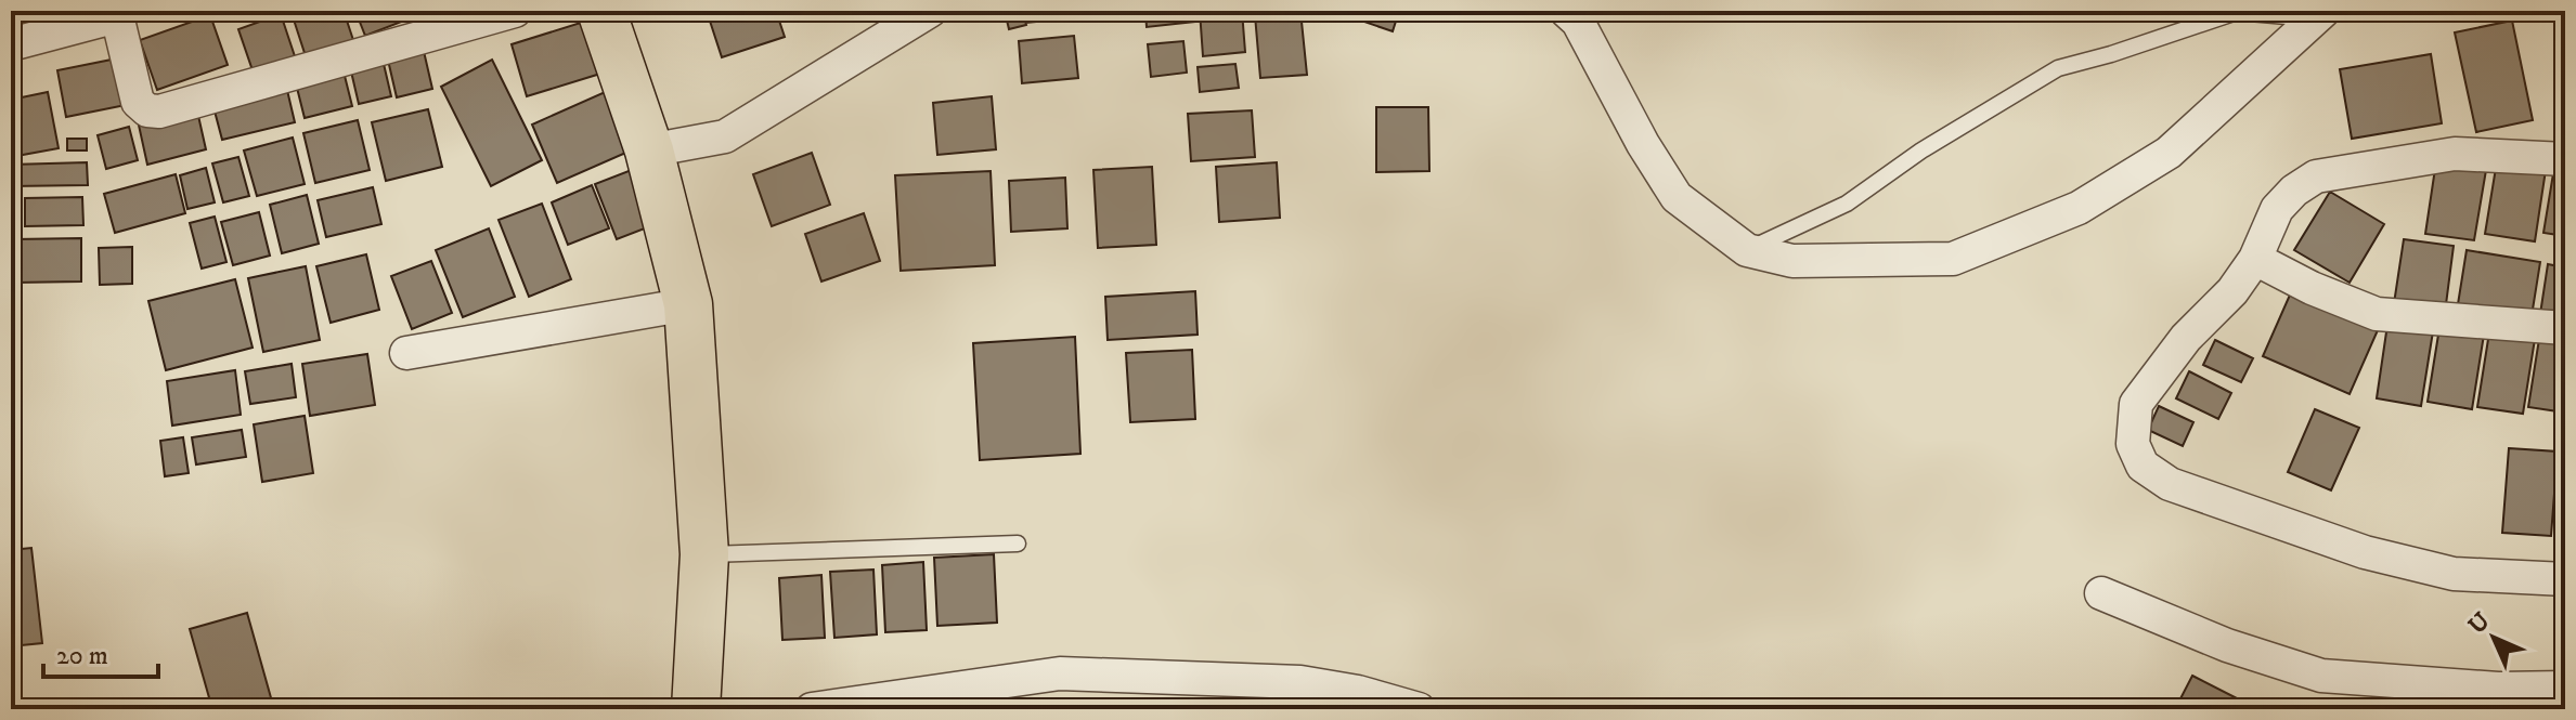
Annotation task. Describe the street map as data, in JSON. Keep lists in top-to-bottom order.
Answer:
{
  "scale_bar": "20 m",
  "north": "top left"
}
